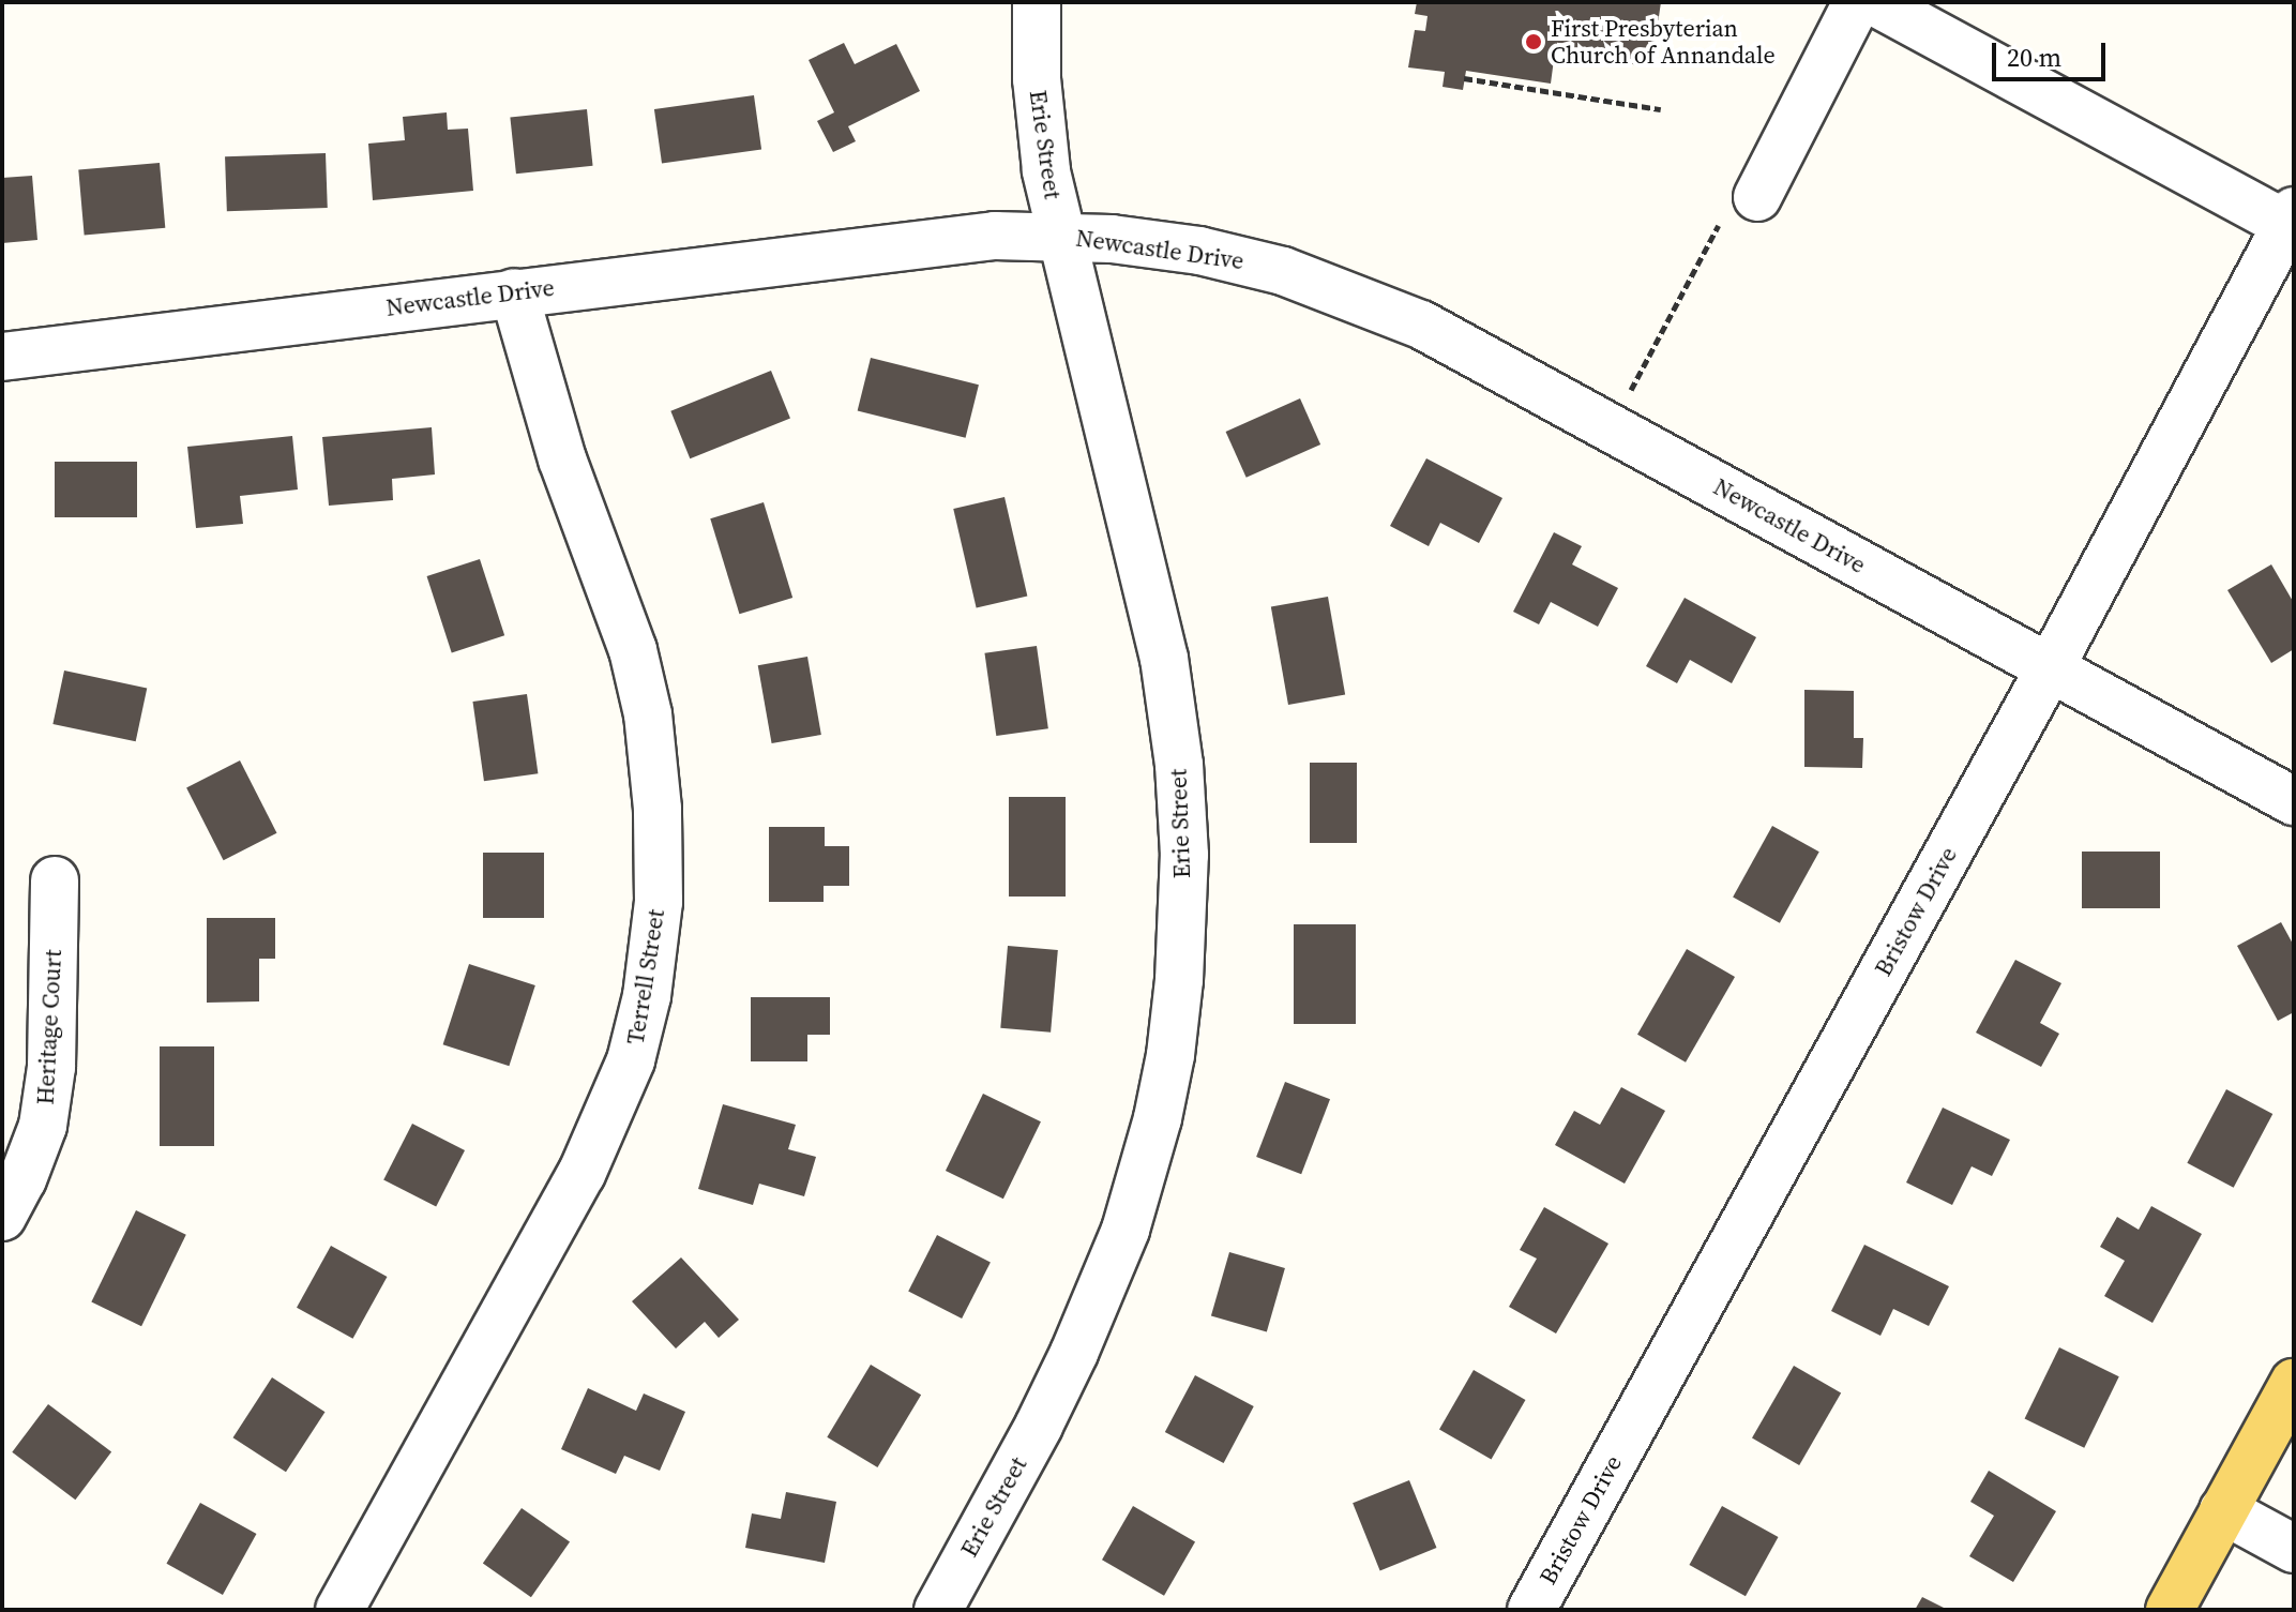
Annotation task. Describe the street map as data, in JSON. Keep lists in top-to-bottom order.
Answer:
{
  "streets": {
    "street": [
      "Erie Street",
      "Newcastle Drive",
      "Bristow Drive",
      "Terrell Street",
      "Heritage Court"
    ]
  },
  "crossings": [
    ["Erie Street", "Newcastle Drive"],
    ["Newcastle Drive", "Bristow Drive"],
    ["Newcastle Drive", "Terrell Street"]
  ],
  "places": ["First Presbyterian Church of Annandale"],
  "scale_bar": "20 m"
}
